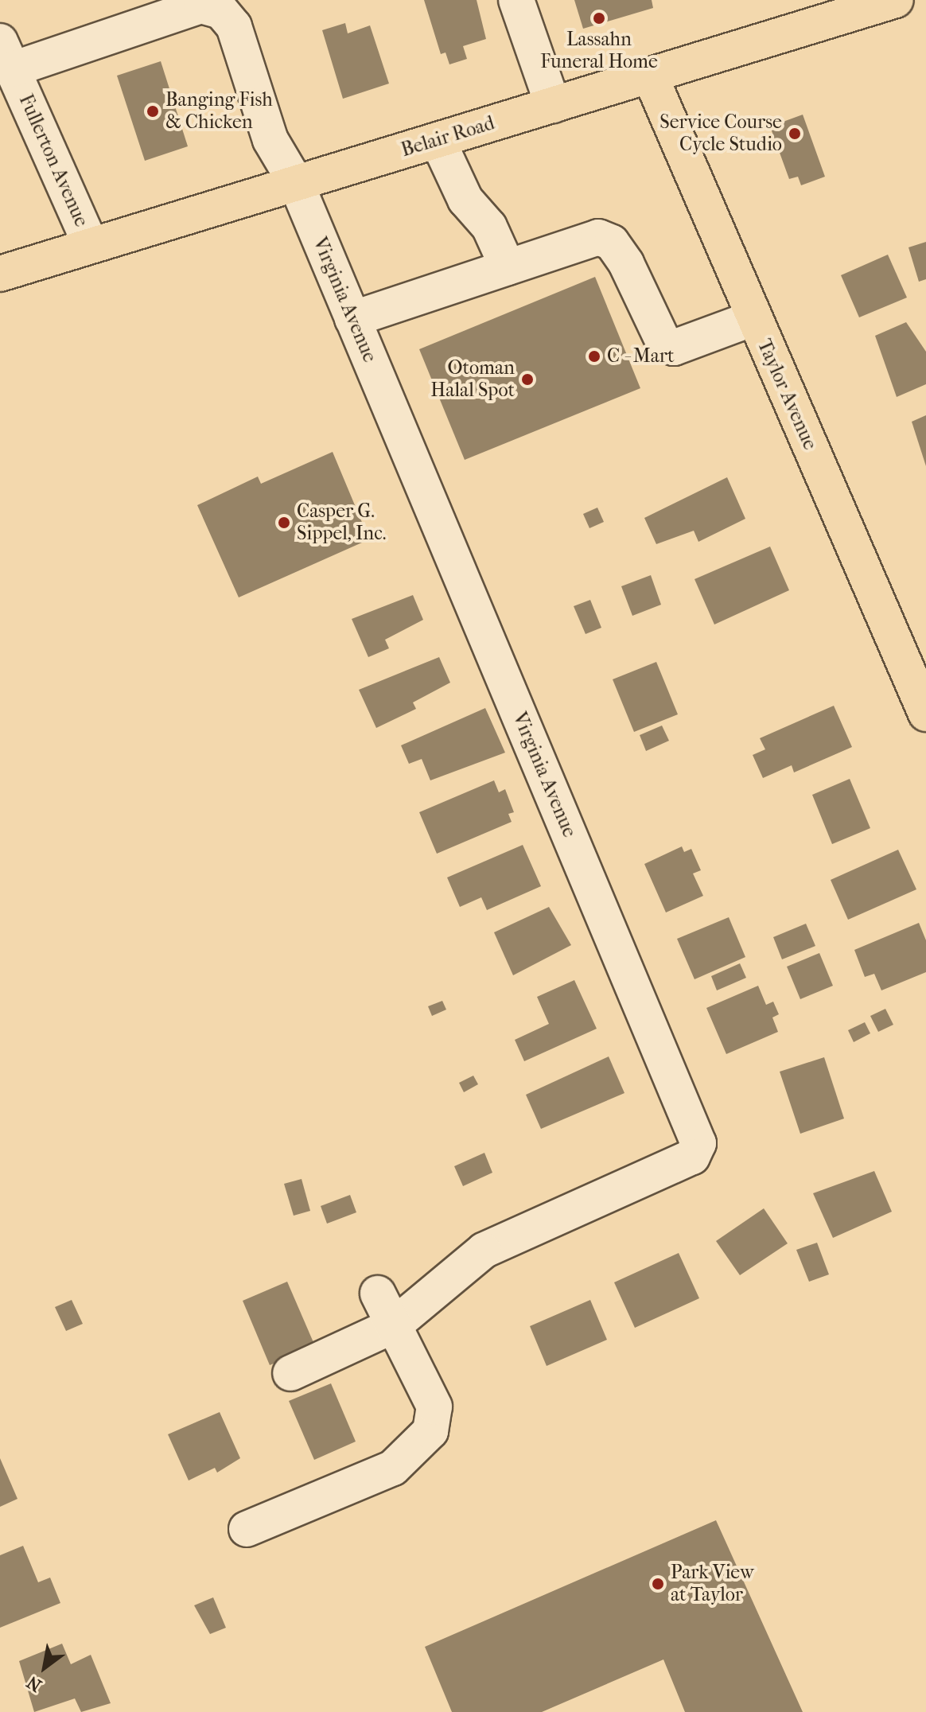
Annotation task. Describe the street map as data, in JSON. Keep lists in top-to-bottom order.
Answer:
{
  "streets": {
    "main road": ["Belair Road", "Taylor Avenue"],
    "street": ["Fullerton Avenue", "Virginia Avenue"]
  },
  "crossings": [
    ["Belair Road", "Fullerton Avenue"],
    ["Belair Road", "Virginia Avenue"],
    ["Belair Road", "Taylor Avenue"],
    ["Fullerton Avenue", "Virginia Avenue"]
  ],
  "places": [
    "Lassahn Funeral Home",
    "Banging Fish & Chicken",
    "Service Course Cycle Studio",
    "C - Mart",
    "Otoman Halal Spot",
    "Casper G. Sippel, Inc.",
    "Park View at Taylor"
  ],
  "north": "bottom left"
}
